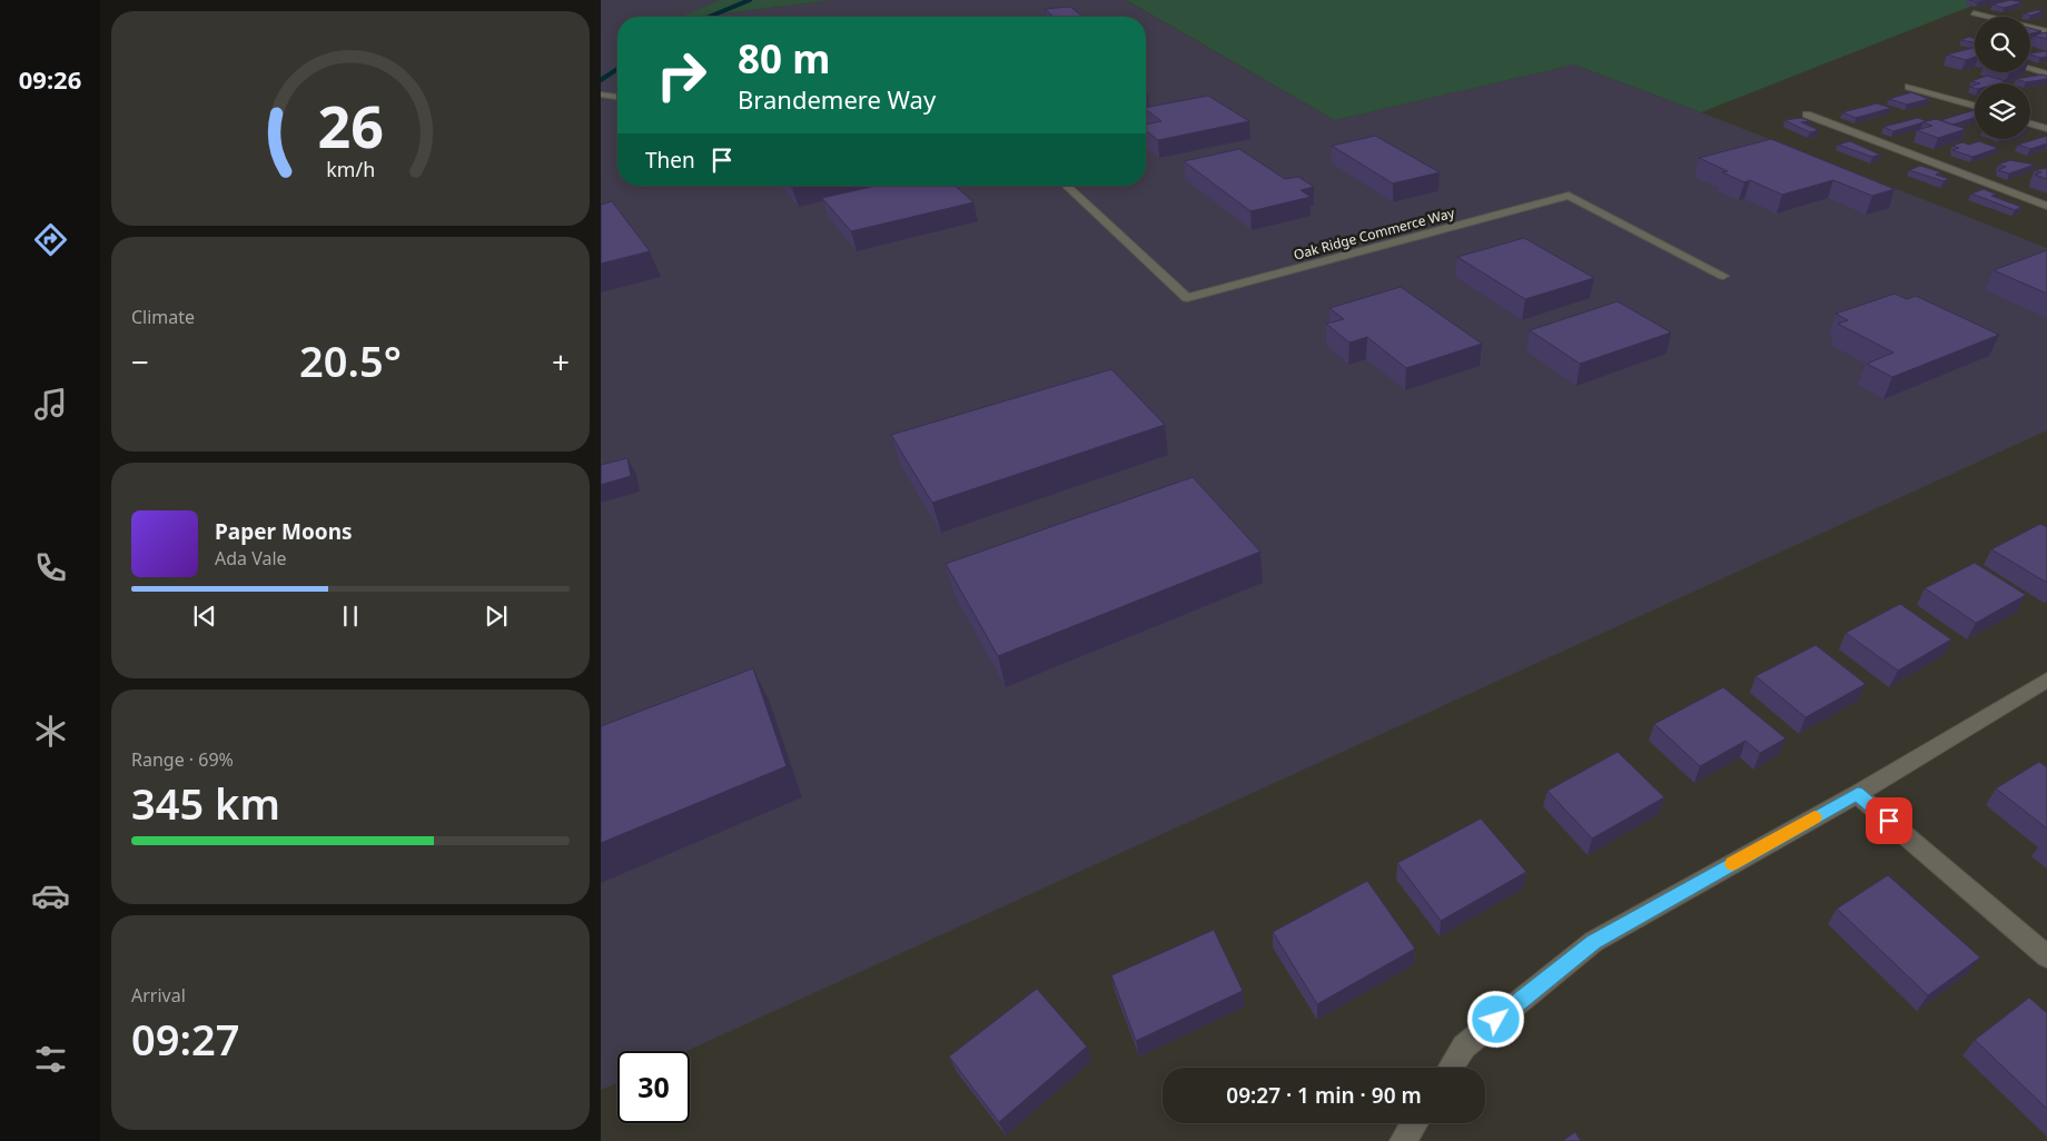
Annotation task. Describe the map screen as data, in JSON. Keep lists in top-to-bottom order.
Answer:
{
  "streets": {
    "street": ["Oak Ridge Commerce Way"]
  },
  "page": {
    "tabs": "09:26",
    "turn": ["80 m", "Brandemere Way"],
    "then": "Then",
    "tile": [
      "Climate",
      ["Range · 69%", "345 km"],
      ["Arrival", "09:27"]
    ],
    "heat": ["−", "20.5°", "+"],
    "song": ["Paper Moons", "Ada Vale"],
    "limit": "30",
    "trip": "09:27 · 1 min · 90 m",
    "gauge": ["26", "km/h"]
  }
}
